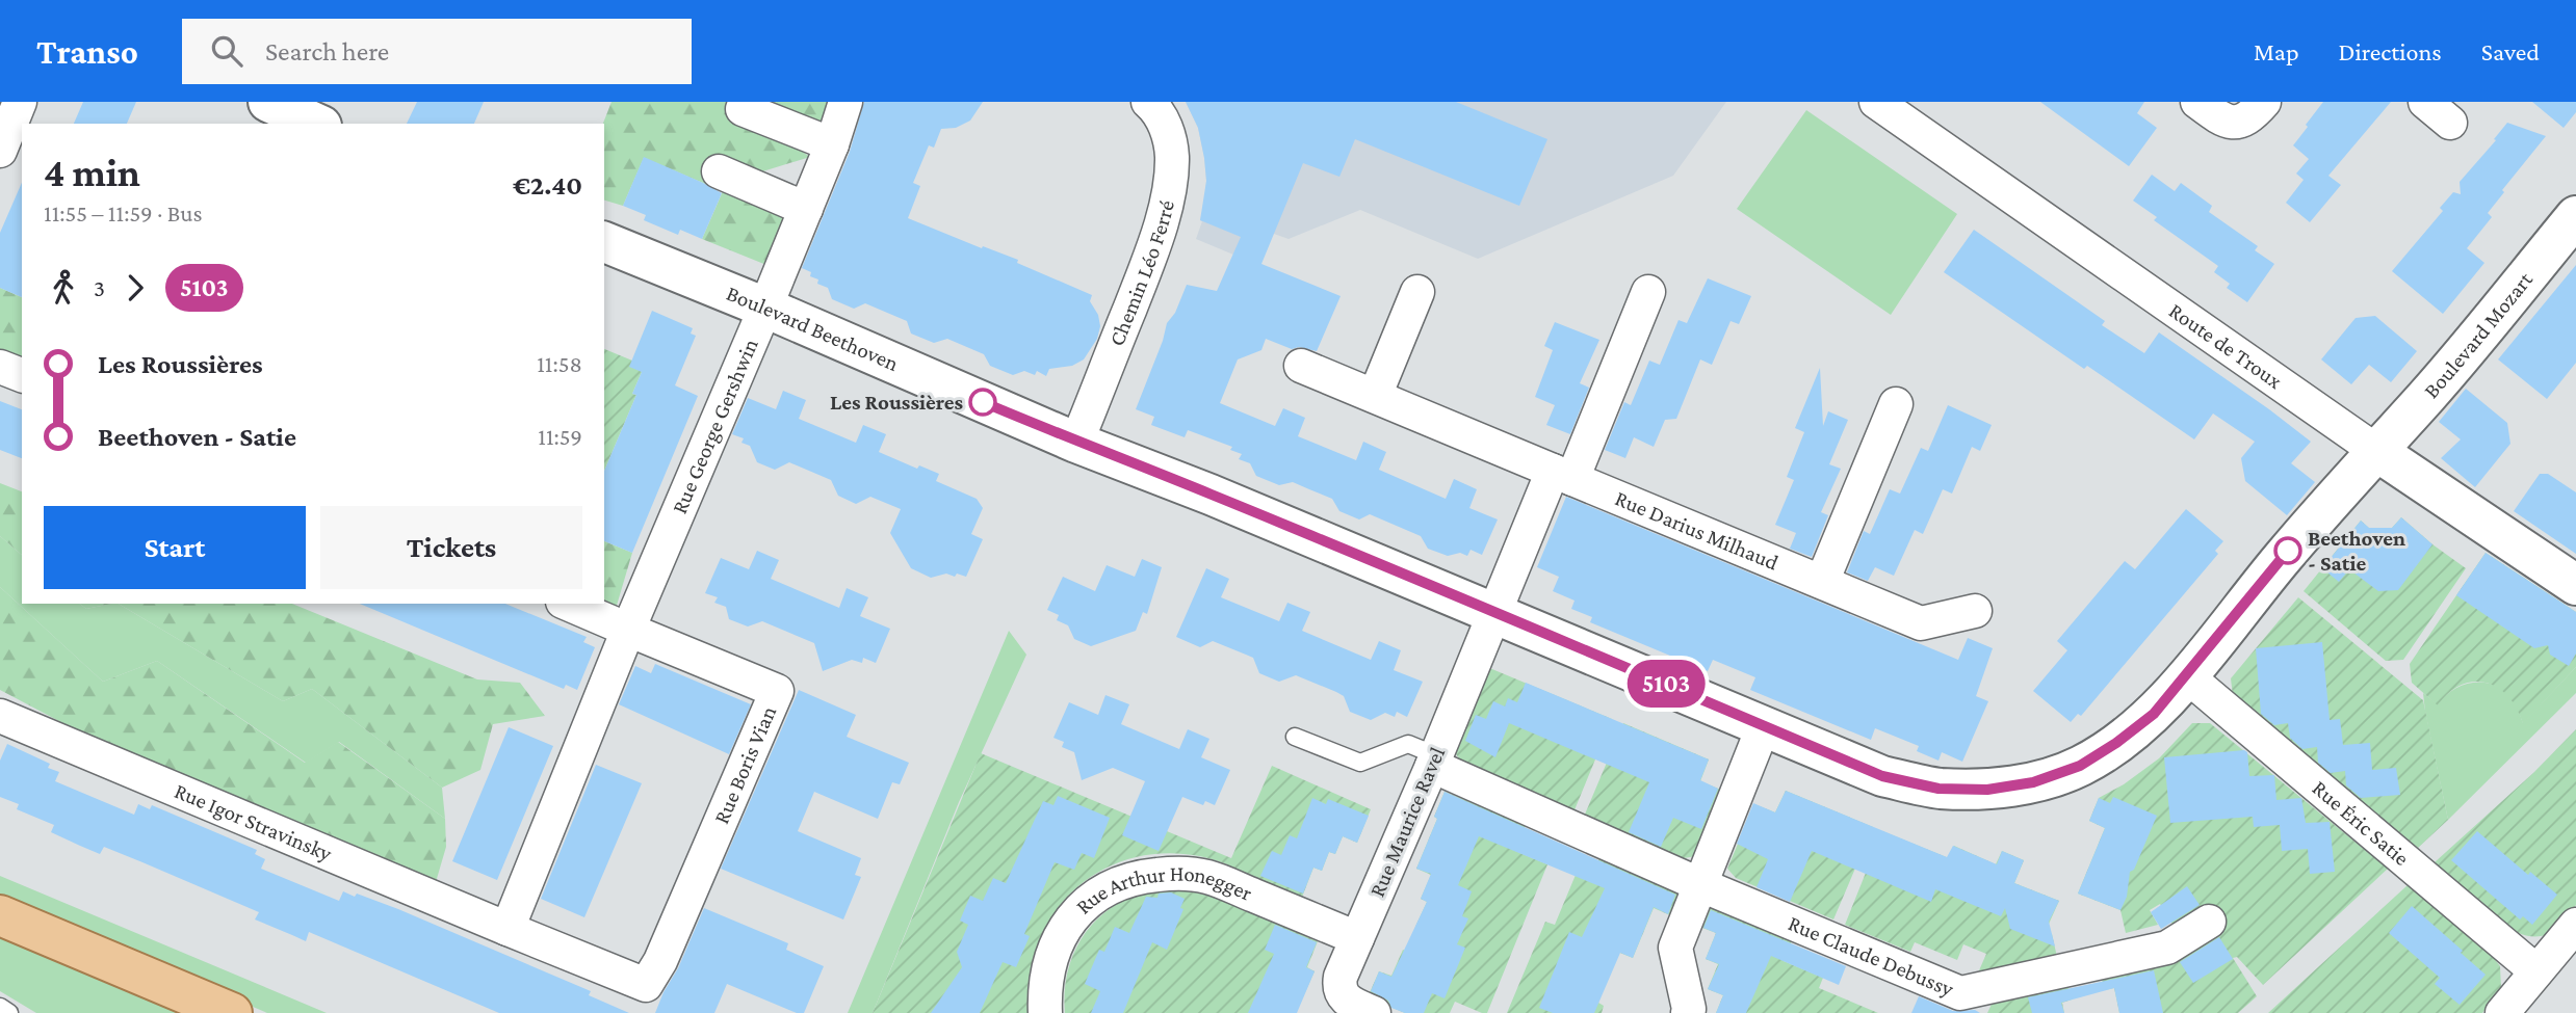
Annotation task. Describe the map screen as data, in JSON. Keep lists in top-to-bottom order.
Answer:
{
  "streets": {
    "street": [
      "Chemin Léo Ferré",
      "Boulevard Beethoven",
      "Boulevard Mozart",
      "Route de Troux",
      "Rue George Gershwin",
      "Rue Darius Milhaud",
      "Rue Boris Vian",
      "Rue Maurice Ravel",
      "Rue Igor Stravinsky",
      "Rue Éric Satie",
      "Rue Arthur Honegger",
      "Rue Claude Debussy"
    ]
  },
  "crossings": [
    ["Chemin Léo Ferré", "Boulevard Beethoven"],
    ["Boulevard Beethoven", "Boulevard Mozart"],
    ["Boulevard Beethoven", "Route de Troux"],
    ["Boulevard Beethoven", "Rue George Gershwin"],
    ["Boulevard Beethoven", "Rue Maurice Ravel"],
    ["Boulevard Beethoven", "Rue Éric Satie"],
    ["Boulevard Mozart", "Route de Troux"],
    ["Rue George Gershwin", "Rue Boris Vian"],
    ["Rue Darius Milhaud", "Rue Maurice Ravel"],
    ["Rue Boris Vian", "Rue Igor Stravinsky"],
    ["Rue Maurice Ravel", "Rue Arthur Honegger"],
    ["Rue Maurice Ravel", "Rue Claude Debussy"]
  ],
  "places": ["Les Roussières", "Beethoven - Satie"],
  "lines": ["bus line 5103"],
  "page": {
    "header": "Transo",
    "search": "Search here",
    "nav": ["Map", "Directions", "Saved"],
    "on_map": "5103",
    "heading": ["4 min", "11:55 – 11:59 · Bus", "€2.40"],
    "legs": ["3", "5103"],
    "list": [
      {
        "name": "Les Roussières",
        "value": "11:58"
      },
      {
        "name": "Beethoven - Satie",
        "value": "11:59"
      }
    ],
    "buttons": ["Start", "Tickets"]
  }
}
